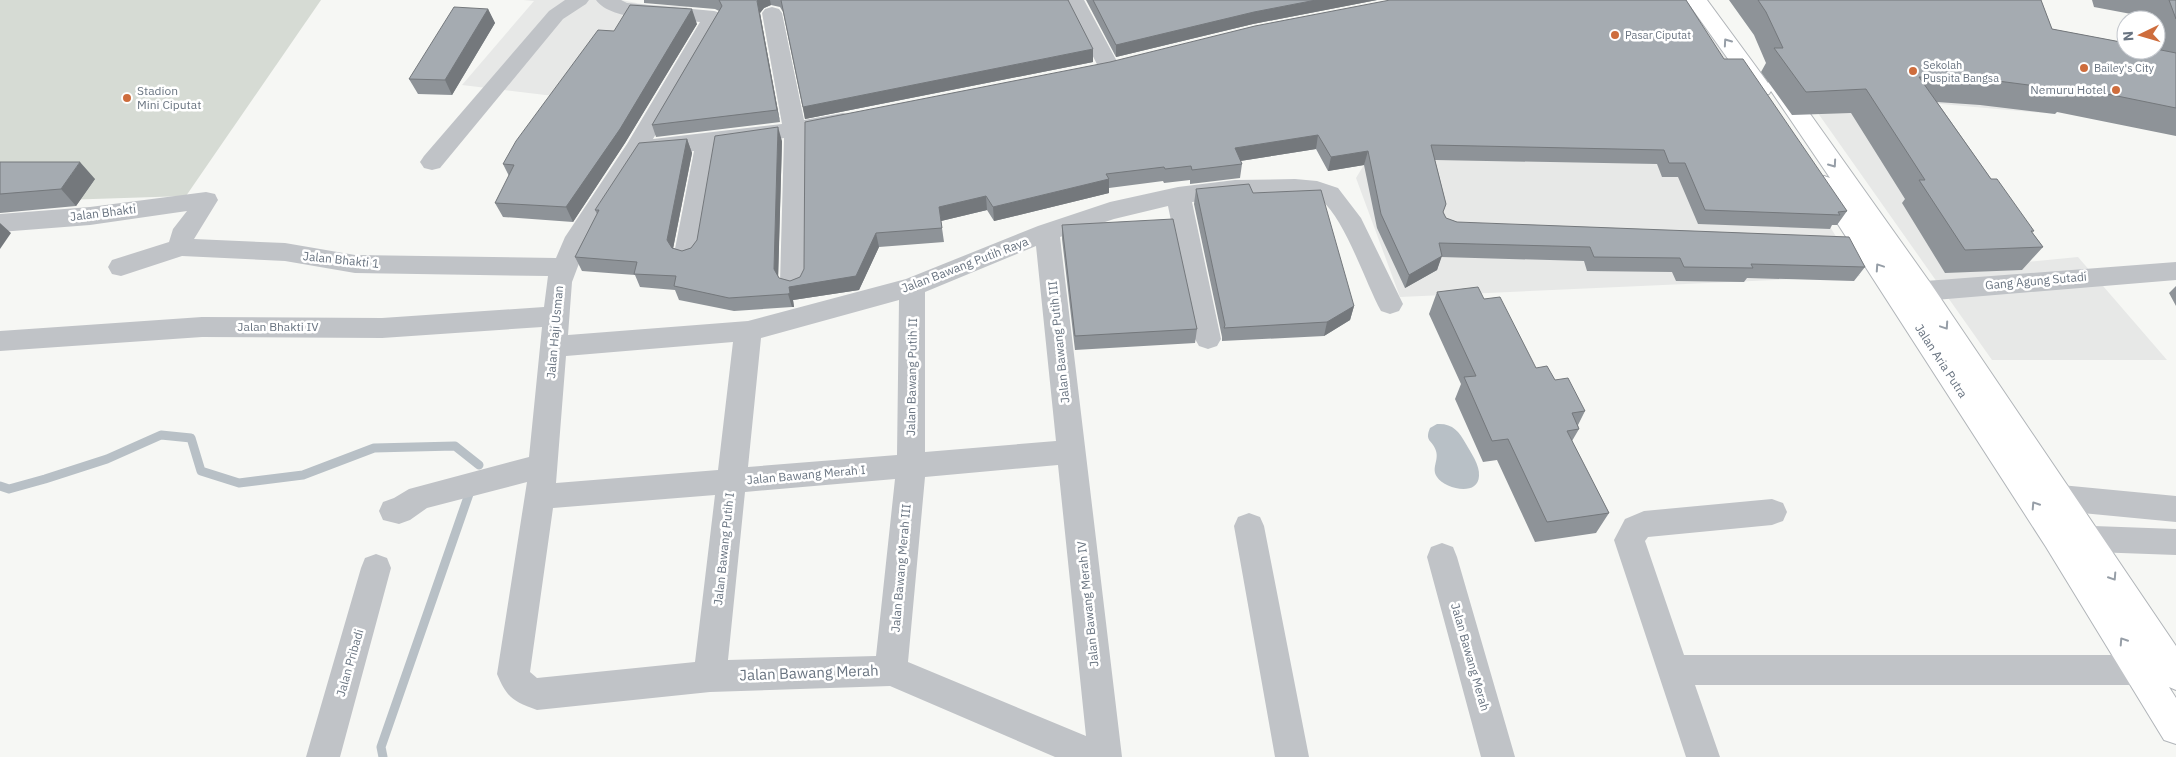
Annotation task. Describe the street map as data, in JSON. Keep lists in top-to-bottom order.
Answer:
{
  "streets": {
    "main road": ["Jalan Aria Putra"],
    "street": [
      "Jalan Bhakti",
      "Jalan Bhakti 1",
      "Jalan Bawang Putih Raya",
      "Gang Agung Sutadi",
      "Jalan Bhakti IV",
      "Jalan Haji Usman",
      "Jalan Bawang Putih III",
      "Jalan Bawang Putih II",
      "Jalan Bawang Merah I",
      "Jalan Bawang Putih I",
      "Jalan Bawang Merah III",
      "Jalan Bawang Merah IV",
      "Jalan Bawang Merah",
      "Jalan Pribadi"
    ]
  },
  "crossings": [
    ["Jalan Bhakti", "Jalan Bhakti 1"],
    ["Jalan Bhakti 1", "Jalan Haji Usman"],
    ["Jalan Bawang Putih Raya", "Jalan Haji Usman"],
    ["Jalan Bawang Putih Raya", "Jalan Bawang Putih III"],
    ["Jalan Bawang Putih Raya", "Jalan Bawang Putih II"],
    ["Jalan Bawang Putih Raya", "Jalan Bawang Putih I"],
    ["Gang Agung Sutadi", "Jalan Aria Putra"],
    ["Jalan Bhakti IV", "Jalan Haji Usman"],
    ["Jalan Haji Usman", "Jalan Bawang Merah I"],
    ["Jalan Haji Usman", "Jalan Bawang Merah"],
    ["Jalan Bawang Putih III", "Jalan Bawang Merah I"],
    ["Jalan Bawang Putih III", "Jalan Bawang Merah IV"],
    ["Jalan Bawang Putih II", "Jalan Bawang Merah I"],
    ["Jalan Bawang Putih II", "Jalan Bawang Merah III"],
    ["Jalan Bawang Merah I", "Jalan Bawang Putih I"],
    ["Jalan Bawang Merah I", "Jalan Bawang Merah III"],
    ["Jalan Bawang Merah I", "Jalan Bawang Merah IV"],
    ["Jalan Bawang Putih I", "Jalan Bawang Merah"],
    ["Jalan Bawang Merah III", "Jalan Bawang Merah"]
  ],
  "places": [
    "Pasar Ciputat",
    "Bailey's City",
    "Sekolah Puspita Bangsa",
    "Nemuru Hotel",
    "Stadion Mini Ciputat"
  ],
  "north": "left"
}
